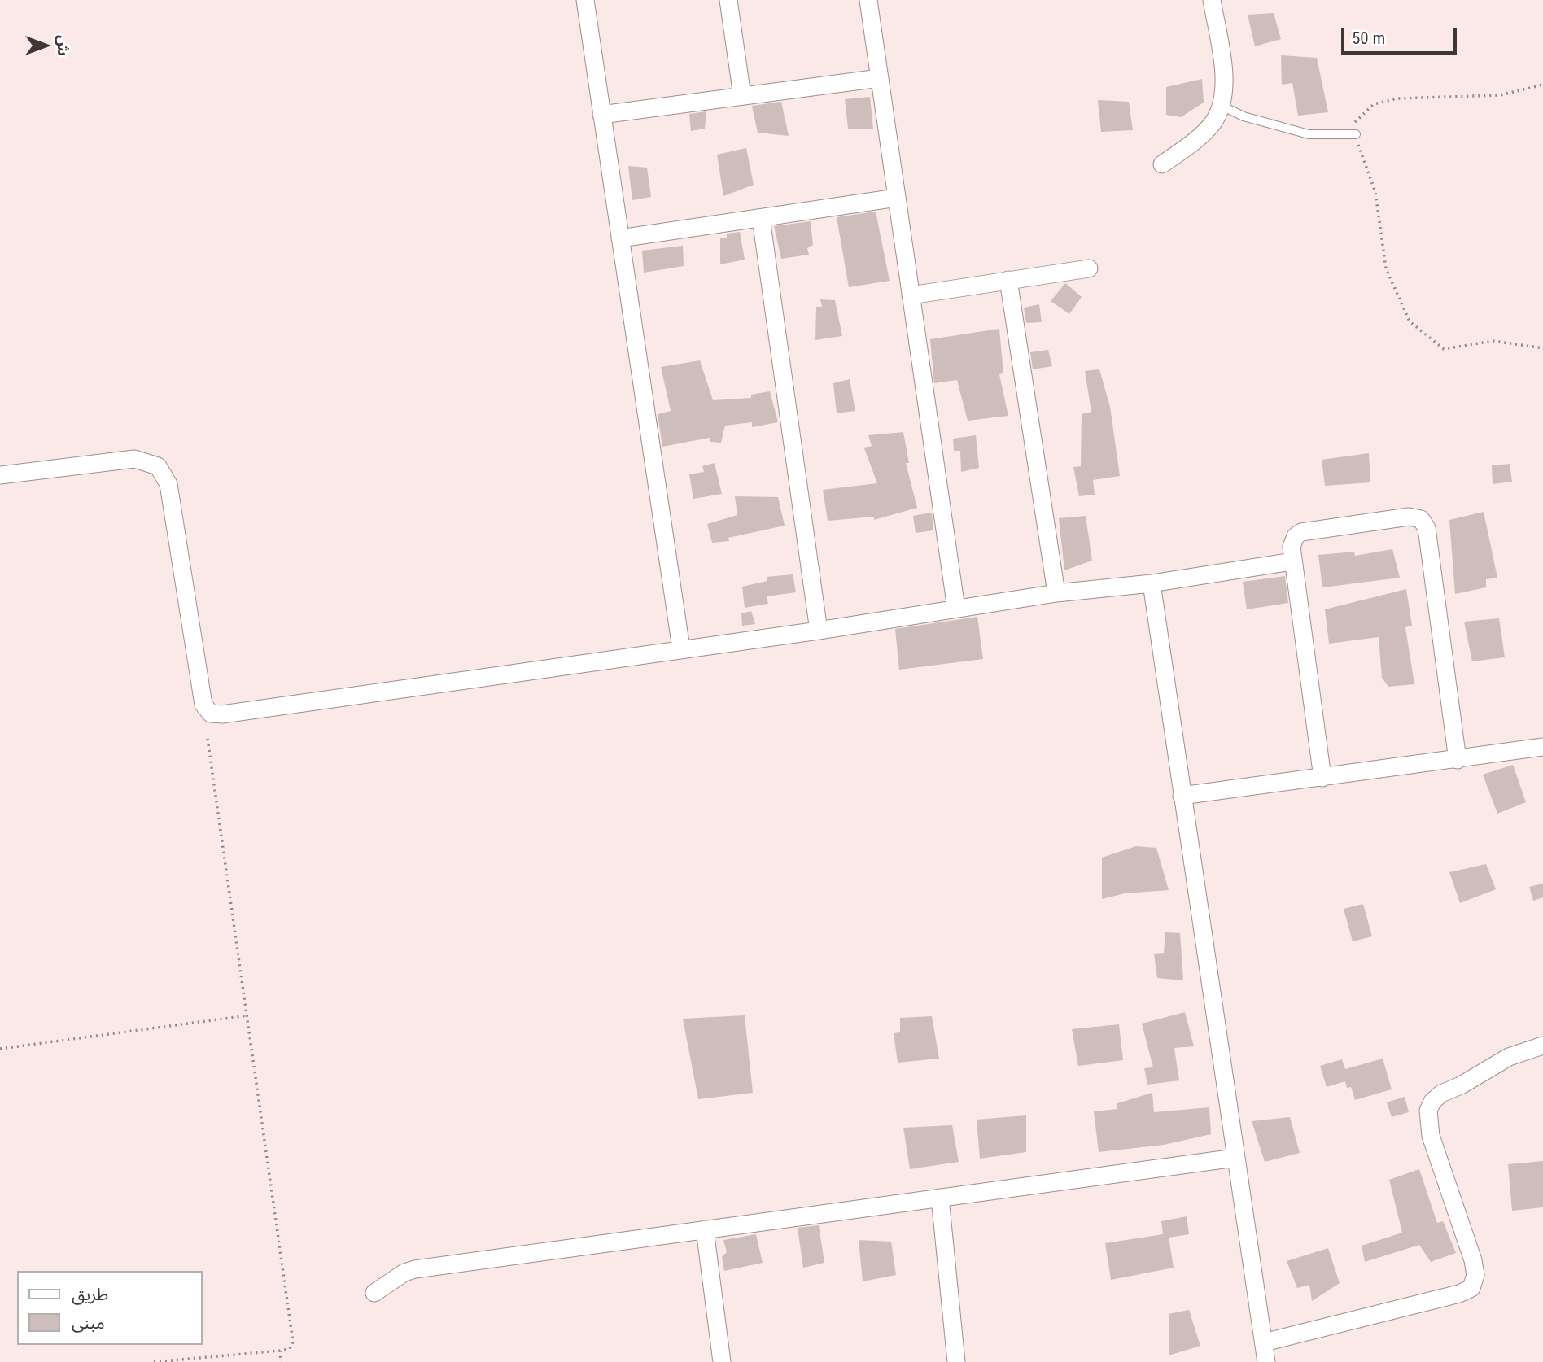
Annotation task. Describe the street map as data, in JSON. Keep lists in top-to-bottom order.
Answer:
{
  "legend": ["طريق", "مبنى"],
  "scale_bar": "50 m",
  "north": "right"
}
